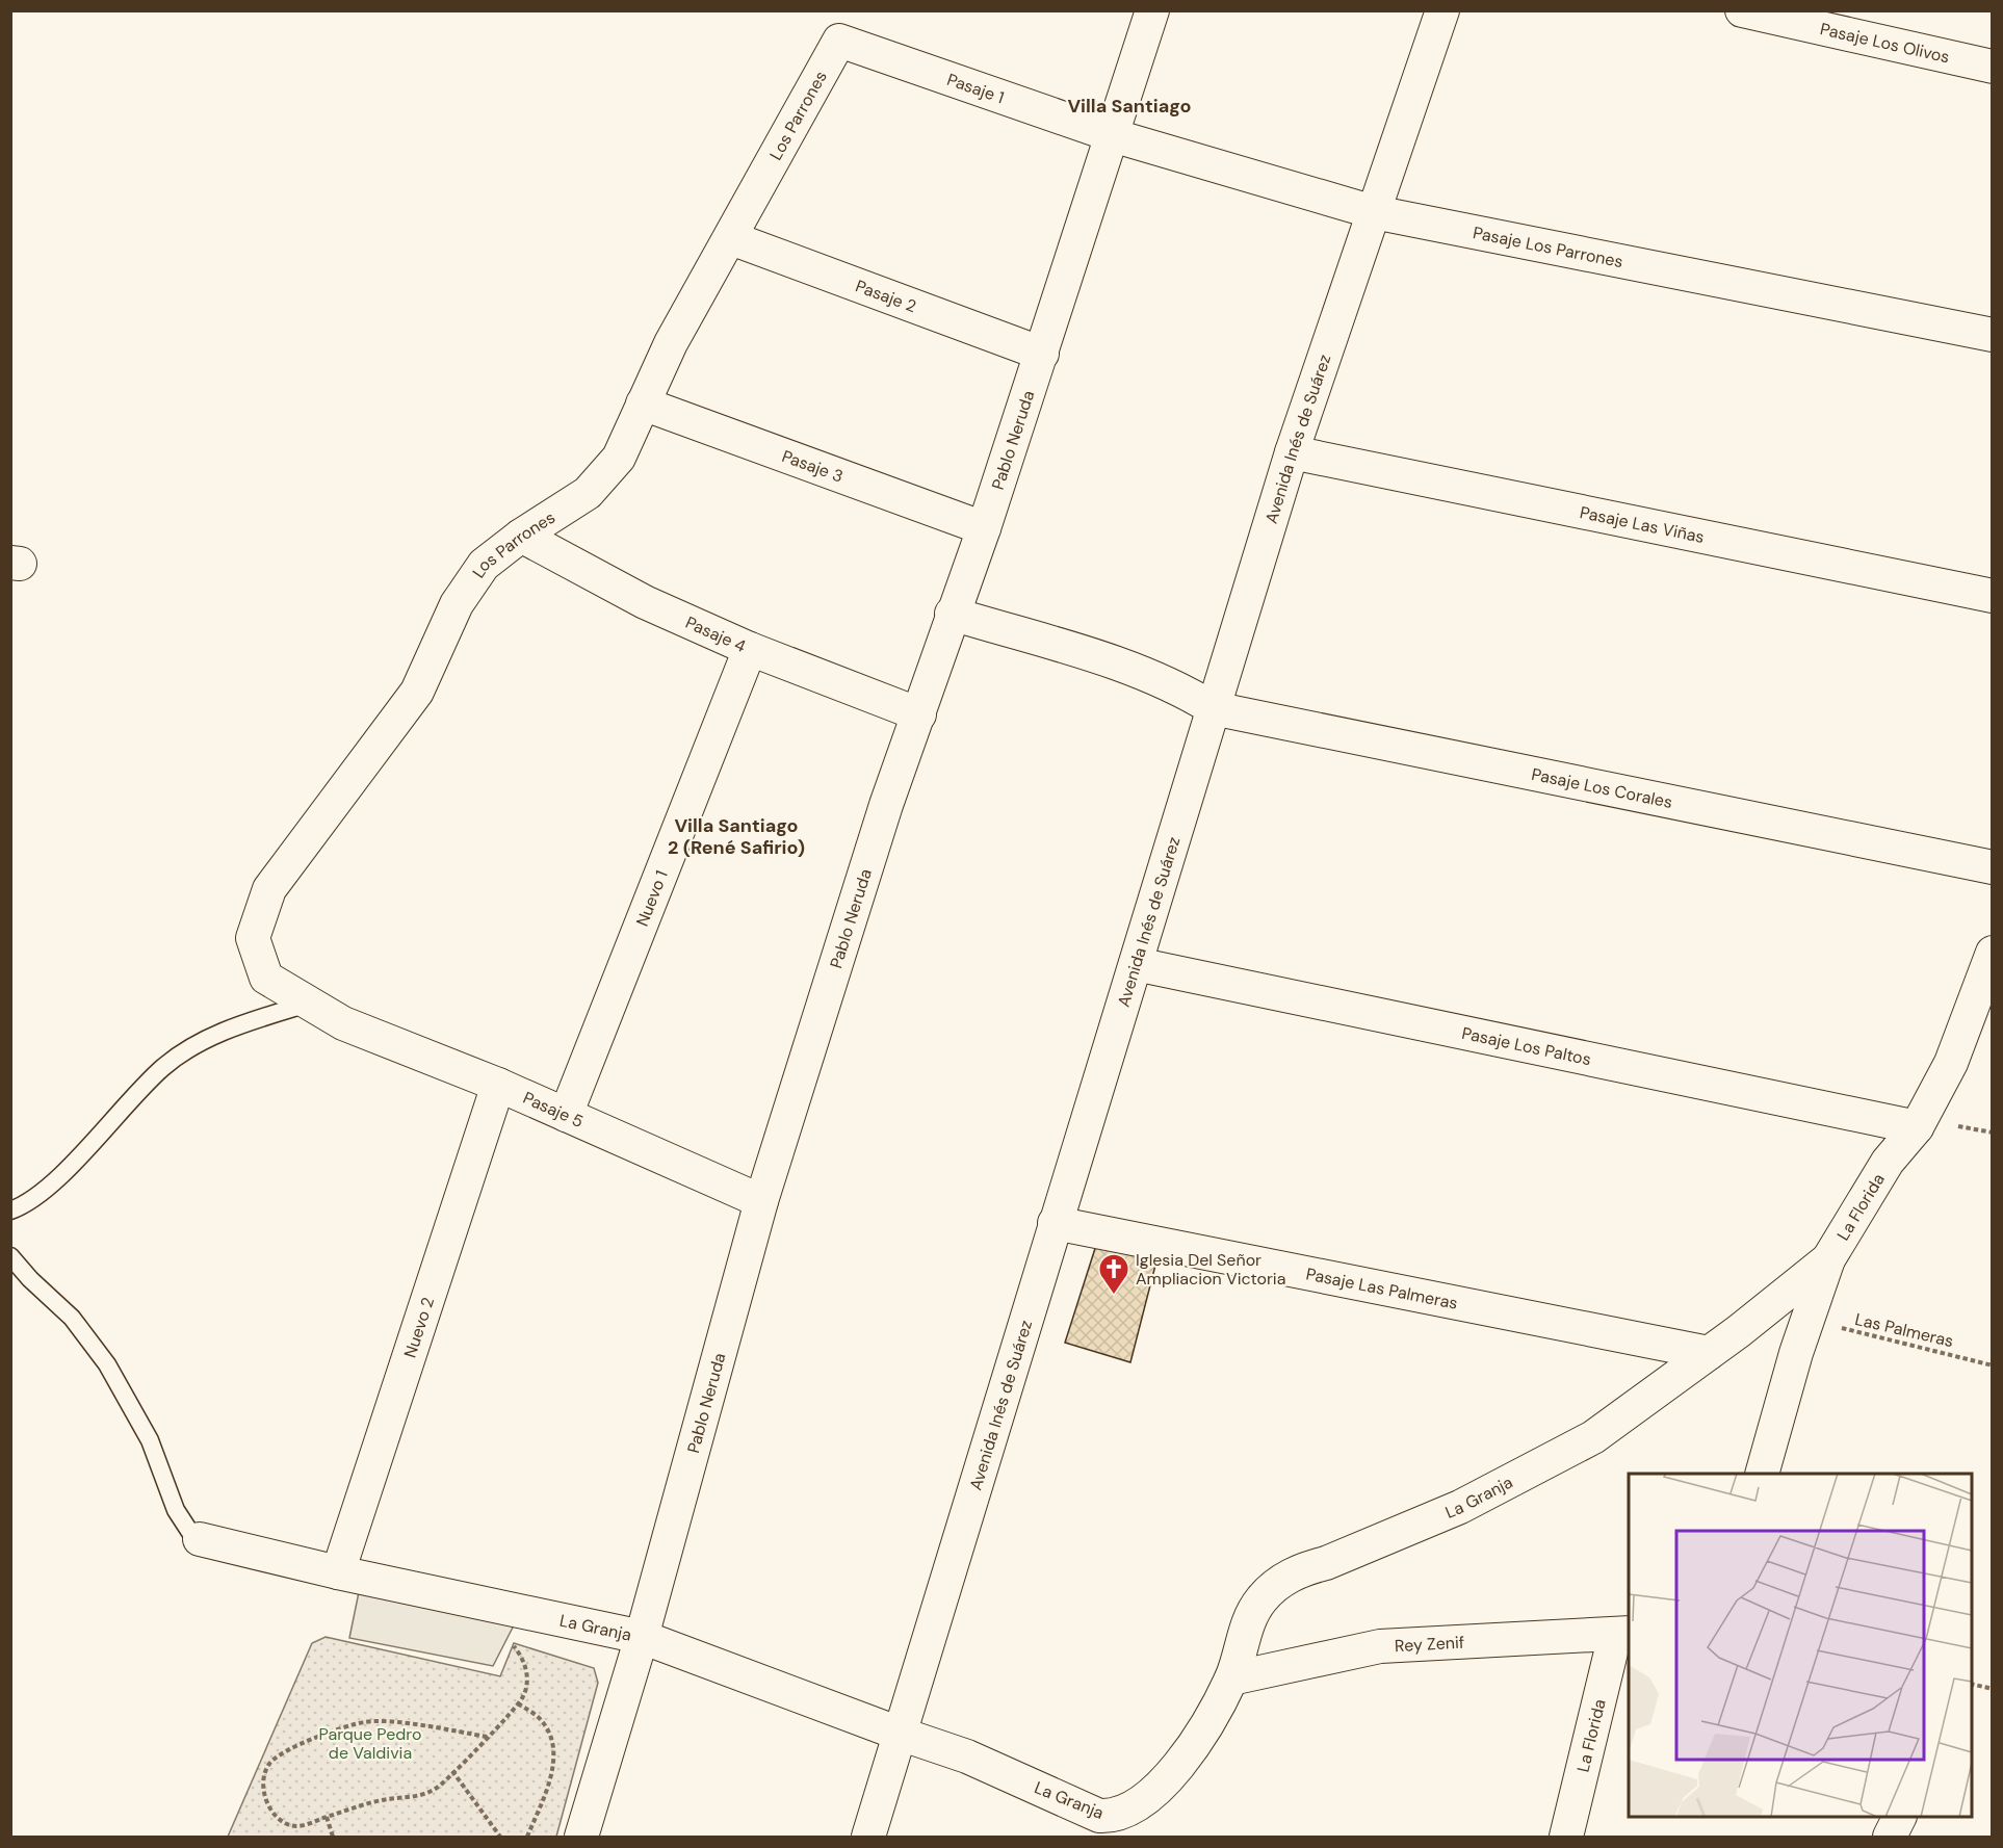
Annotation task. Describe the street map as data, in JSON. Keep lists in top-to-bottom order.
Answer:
{
  "streets": {
    "street": [
      "Pasaje Los Olivos",
      "Pasaje 1",
      "Los Parrones",
      "Pasaje Los Parrones",
      "Pasaje 2",
      "Avenida Inés de Suárez",
      "Pablo Neruda",
      "Pasaje 3",
      "Pasaje Las Viñas",
      "Pasaje 4",
      "Pasaje Los Corales",
      "Nuevo 1",
      "Pasaje Los Paltos",
      "Pasaje 5",
      "La Florida",
      "Pasaje Las Palmeras",
      "Nuevo 2",
      "La Granja",
      "Rey Zenif"
    ],
    "path": ["Las Palmeras"]
  },
  "crossings": [
    ["Pasaje 1", "Los Parrones"],
    ["Pasaje 1", "Pasaje Los Parrones"],
    ["Pasaje 1", "Pablo Neruda"],
    ["Los Parrones", "Pasaje 2"],
    ["Los Parrones", "Pasaje 3"],
    ["Los Parrones", "Pasaje 4"],
    ["Los Parrones", "Pasaje 5"],
    ["Pasaje Los Parrones", "Avenida Inés de Suárez"],
    ["Pasaje Los Parrones", "Pablo Neruda"],
    ["Pasaje 2", "Pablo Neruda"],
    ["Avenida Inés de Suárez", "Pasaje Las Viñas"],
    ["Avenida Inés de Suárez", "Pasaje Los Corales"],
    ["Avenida Inés de Suárez", "Pasaje Los Paltos"],
    ["Avenida Inés de Suárez", "Pasaje Las Palmeras"],
    ["Avenida Inés de Suárez", "La Granja"],
    ["Pablo Neruda", "Pasaje 3"],
    ["Pablo Neruda", "Pasaje 4"],
    ["Pablo Neruda", "Pasaje Los Corales"],
    ["Pablo Neruda", "Pasaje 5"],
    ["Pablo Neruda", "La Granja"],
    ["Pasaje 4", "Nuevo 1"],
    ["Nuevo 1", "Pasaje 5"],
    ["Pasaje Los Paltos", "La Florida"],
    ["Pasaje 5", "Nuevo 2"],
    ["La Florida", "Las Palmeras"],
    ["La Florida", "La Granja"],
    ["La Florida", "Rey Zenif"],
    ["Pasaje Las Palmeras", "La Granja"],
    ["Nuevo 2", "La Granja"],
    ["La Granja", "Rey Zenif"]
  ],
  "districts": ["Villa Santiago", "Villa Santiago 2 (René Safirio)"],
  "parks": ["Parque Pedro de Valdivia"],
  "places": {
    "church": ["Iglesia Del Señor Ampliacion Victoria"]
  }
}
